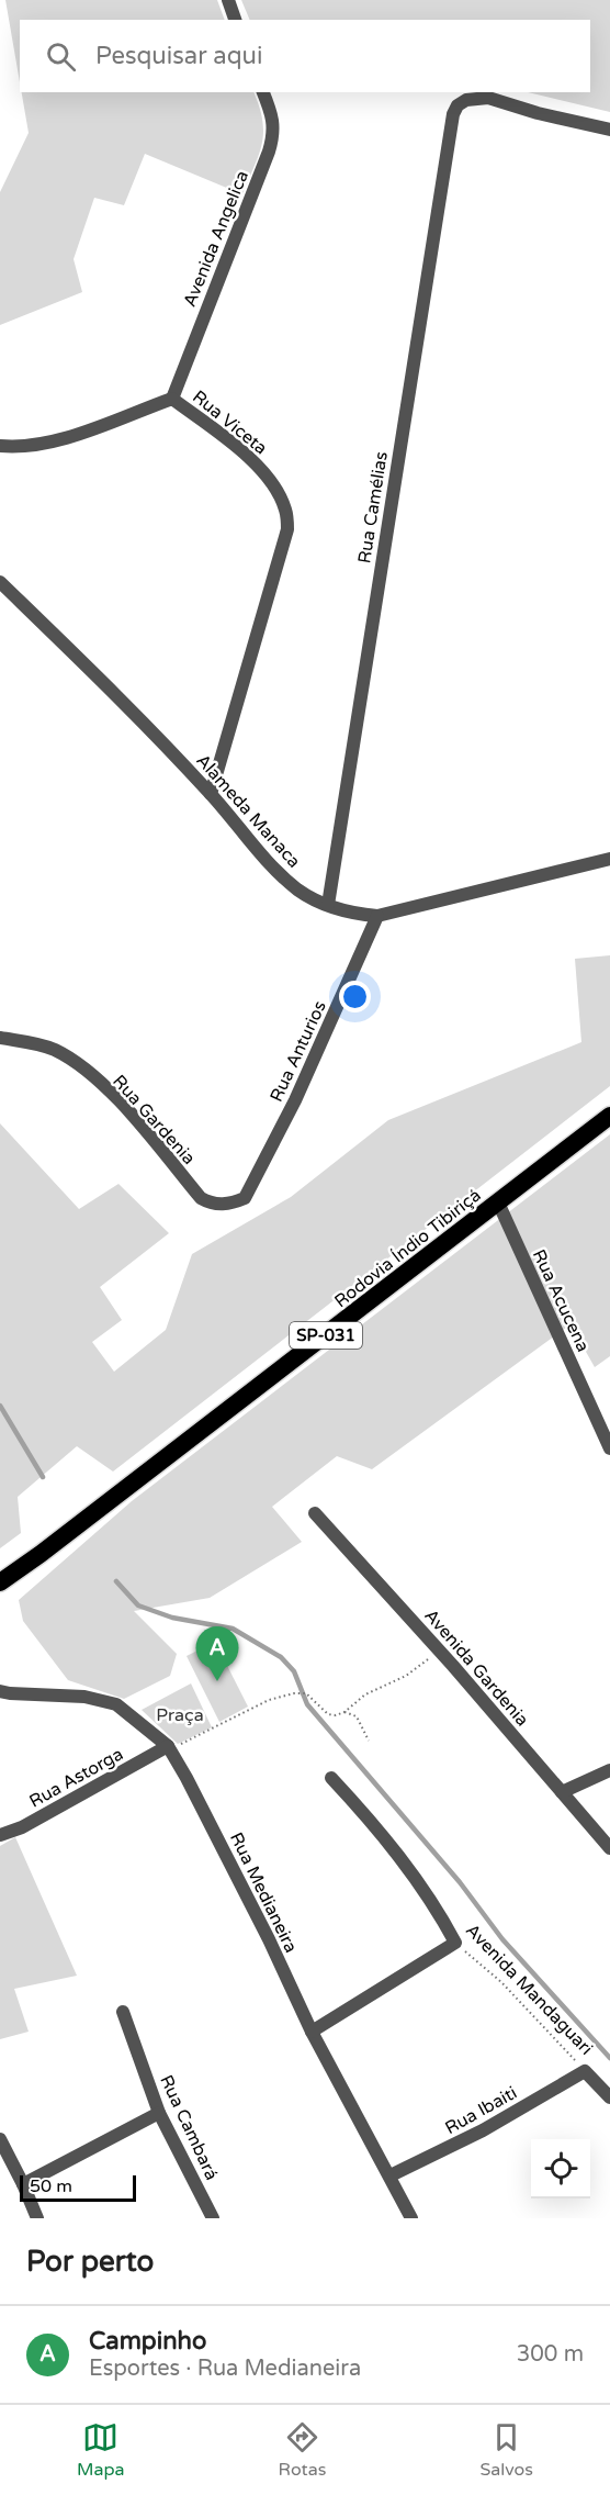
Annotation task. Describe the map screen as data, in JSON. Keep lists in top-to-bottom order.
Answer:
{
  "streets": {
    "highway": ["Rodovia Índio Tibiriçá", "SP-031"],
    "street": [
      "Avenida Angelica",
      "Rua Viceta",
      "Rua Camélias",
      "Alameda Manaca",
      "Rua Anturios",
      "Rua Gardenia",
      "Rua Acucena",
      "Avenida Gardenia",
      "Rua Astorga",
      "Rua Medianeira",
      "Avenida Mandaguari",
      "Rua Ibaiti",
      "Rua Cambará"
    ]
  },
  "crossings": [
    ["Avenida Angelica", "Rua Viceta"],
    ["Rua Viceta", "Alameda Manaca"],
    ["Rua Camélias", "Alameda Manaca"],
    ["Alameda Manaca", "Rua Anturios"],
    ["Rua Anturios", "Rua Gardenia"],
    ["Rodovia Índio Tibiriçá", "Rua Acucena"],
    ["Rua Astorga", "Rua Medianeira"],
    ["Rua Medianeira", "Rua Ibaiti"],
    ["Avenida Mandaguari", "Rua Ibaiti"]
  ],
  "parks": ["Praça"],
  "scale_bar": "50 m",
  "page": {
    "search": "Pesquisar aqui",
    "pins": "A",
    "scale": "50 m",
    "heading": "Por perto",
    "list": [
      {
        "mark": "A",
        "name": "Campinho",
        "note": "Esportes · Rua Medianeira",
        "value": "300 m"
      }
    ],
    "nav": ["Mapa", "Rotas", "Salvos"]
  }
}
